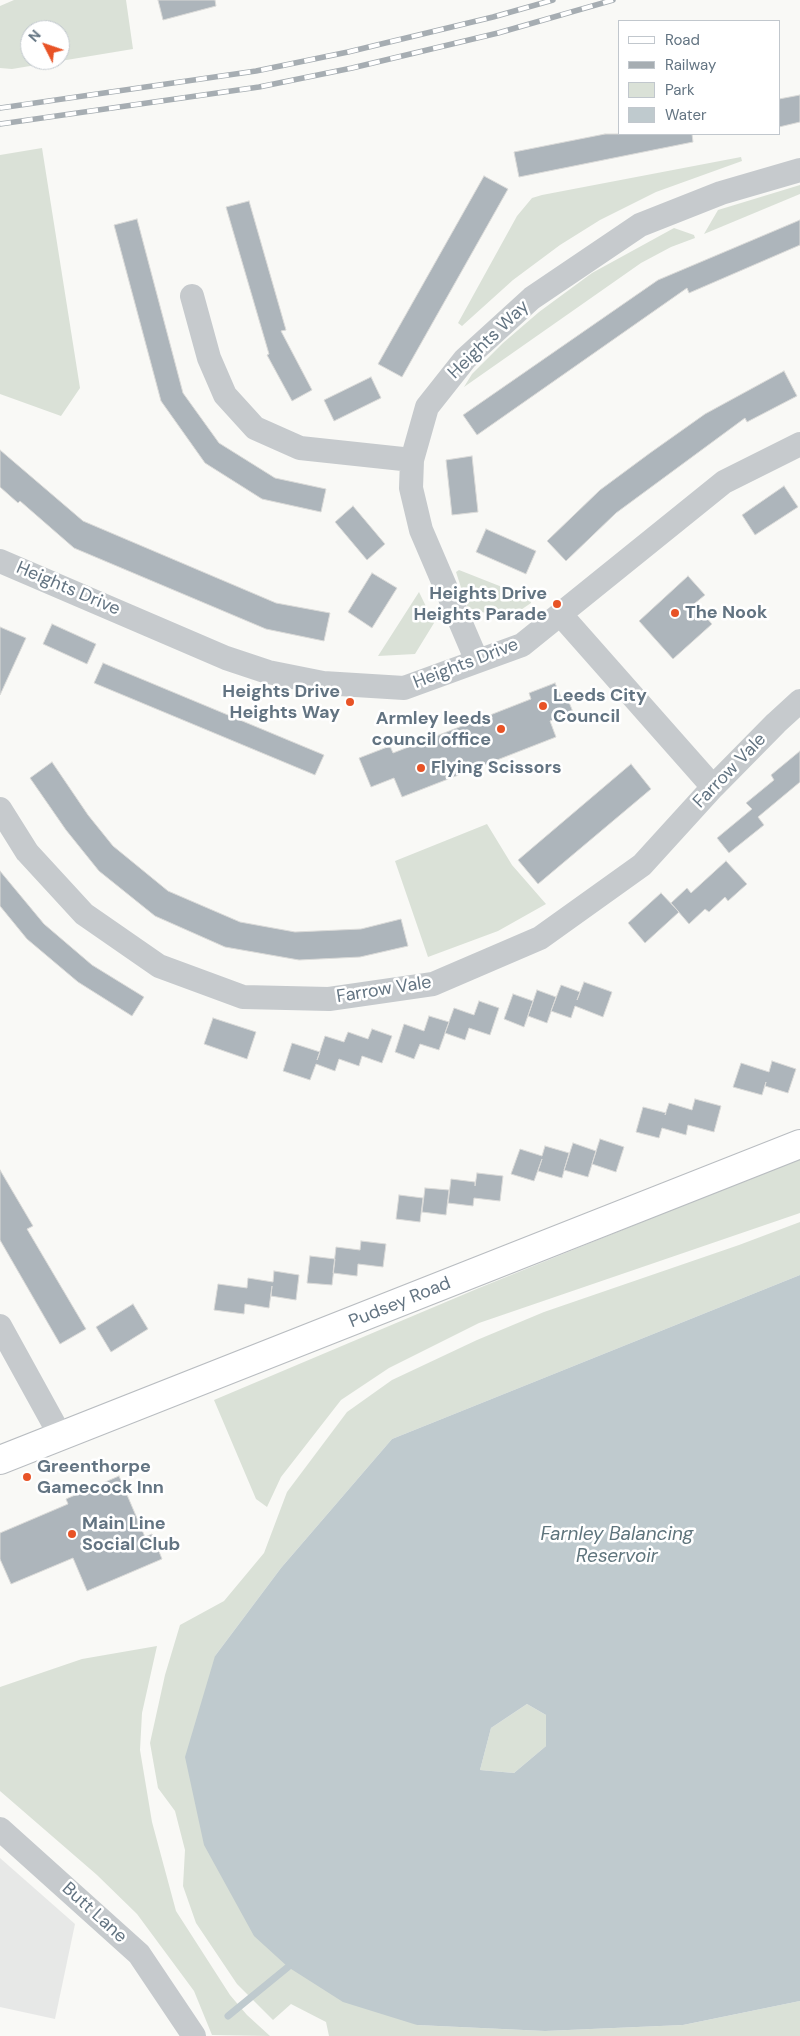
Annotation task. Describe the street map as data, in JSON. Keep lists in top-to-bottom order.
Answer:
{
  "streets": {
    "main road": ["Pudsey Road"],
    "street": [
      "Heights Way",
      "Heights Drive",
      "Farrow Vale",
      "Butt Lane"
    ]
  },
  "crossings": [
    ["Heights Way", "Heights Drive"]
  ],
  "water": ["Farnley Balancing Reservoir"],
  "places": [
    "Heights Drive Heights Parade",
    "The Nook",
    "Heights Drive Heights Way",
    "Leeds City Council",
    "Armley leeds council office",
    "Flying Scissors",
    "Greenthorpe Gamecock Inn",
    "Main Line Social Club"
  ],
  "legend": [
    "Road",
    "Railway",
    "Park",
    "Water"
  ],
  "north": "top left"
}
